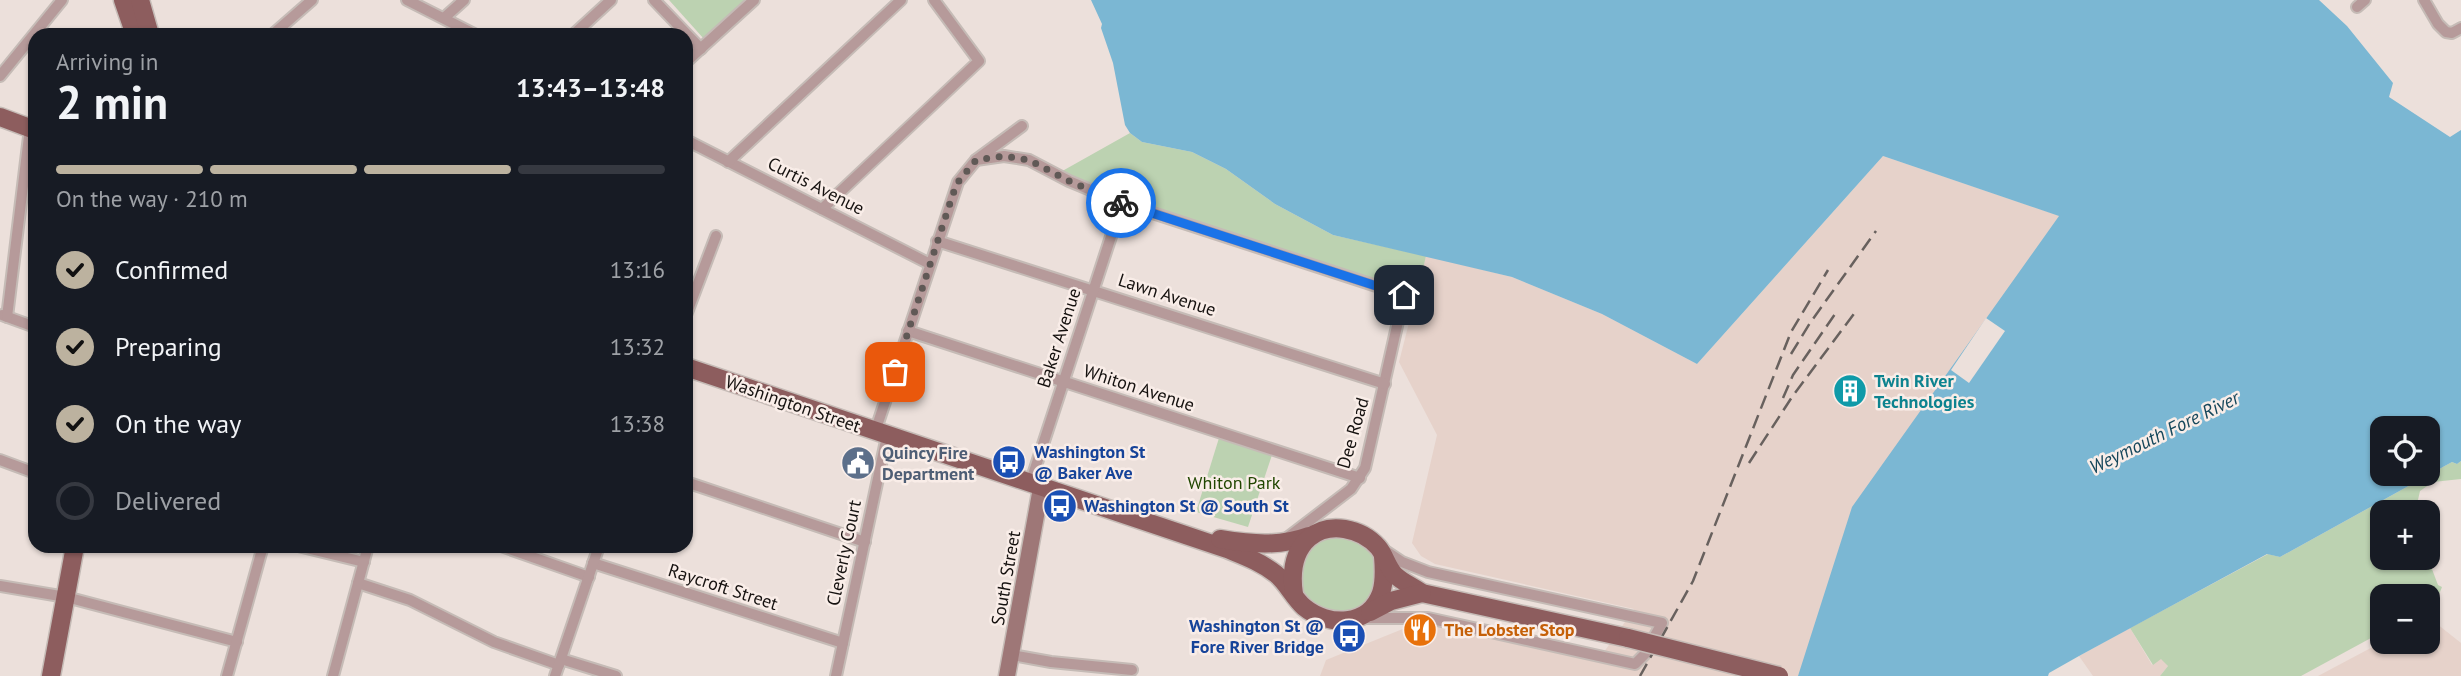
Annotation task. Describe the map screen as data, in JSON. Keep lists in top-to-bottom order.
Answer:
{
  "streets": {
    "main road": ["Washington Street", "South Street"],
    "street": [
      "Curtis Avenue",
      "Lawn Avenue",
      "Baker Avenue",
      "Whiton Avenue",
      "Dee Road",
      "Cleverly Court",
      "Raycroft Street"
    ]
  },
  "crossings": [
    ["Curtis Avenue", "Cleverly Court"],
    ["Lawn Avenue", "Baker Avenue"],
    ["Lawn Avenue", "Dee Road"],
    ["Lawn Avenue", "Cleverly Court"],
    ["Baker Avenue", "Whiton Avenue"],
    ["Baker Avenue", "Washington Street"],
    ["Baker Avenue", "Dee Road"],
    ["Baker Avenue", "South Street"],
    ["Whiton Avenue", "Dee Road"],
    ["Whiton Avenue", "Cleverly Court"],
    ["Washington Street", "Dee Road"],
    ["Washington Street", "Cleverly Court"],
    ["Washington Street", "South Street"],
    ["Cleverly Court", "Raycroft Street"]
  ],
  "water": ["Weymouth Fore River"],
  "parks": ["Whiton Park"],
  "places": {
    "building": ["Twin River Technologies"],
    "bus stop": ["Washington St @ Baker Ave", "Washington St @ South St", "Washington St @ Fore River Bridge"],
    "public building": ["Quincy Fire Department"],
    "restaurant": ["The Lobster Stop"]
  },
  "page": {
    "heading": ["2 min", "Arriving in", "13:43–13:48"],
    "bar": "On the way · 210 m",
    "list": [
      ["Confirmed", "13:16"],
      ["Preparing", "13:32"],
      ["On the way", "13:38"],
      "Delivered"
    ],
    "map_buttons": ["+", "−"]
  }
}
